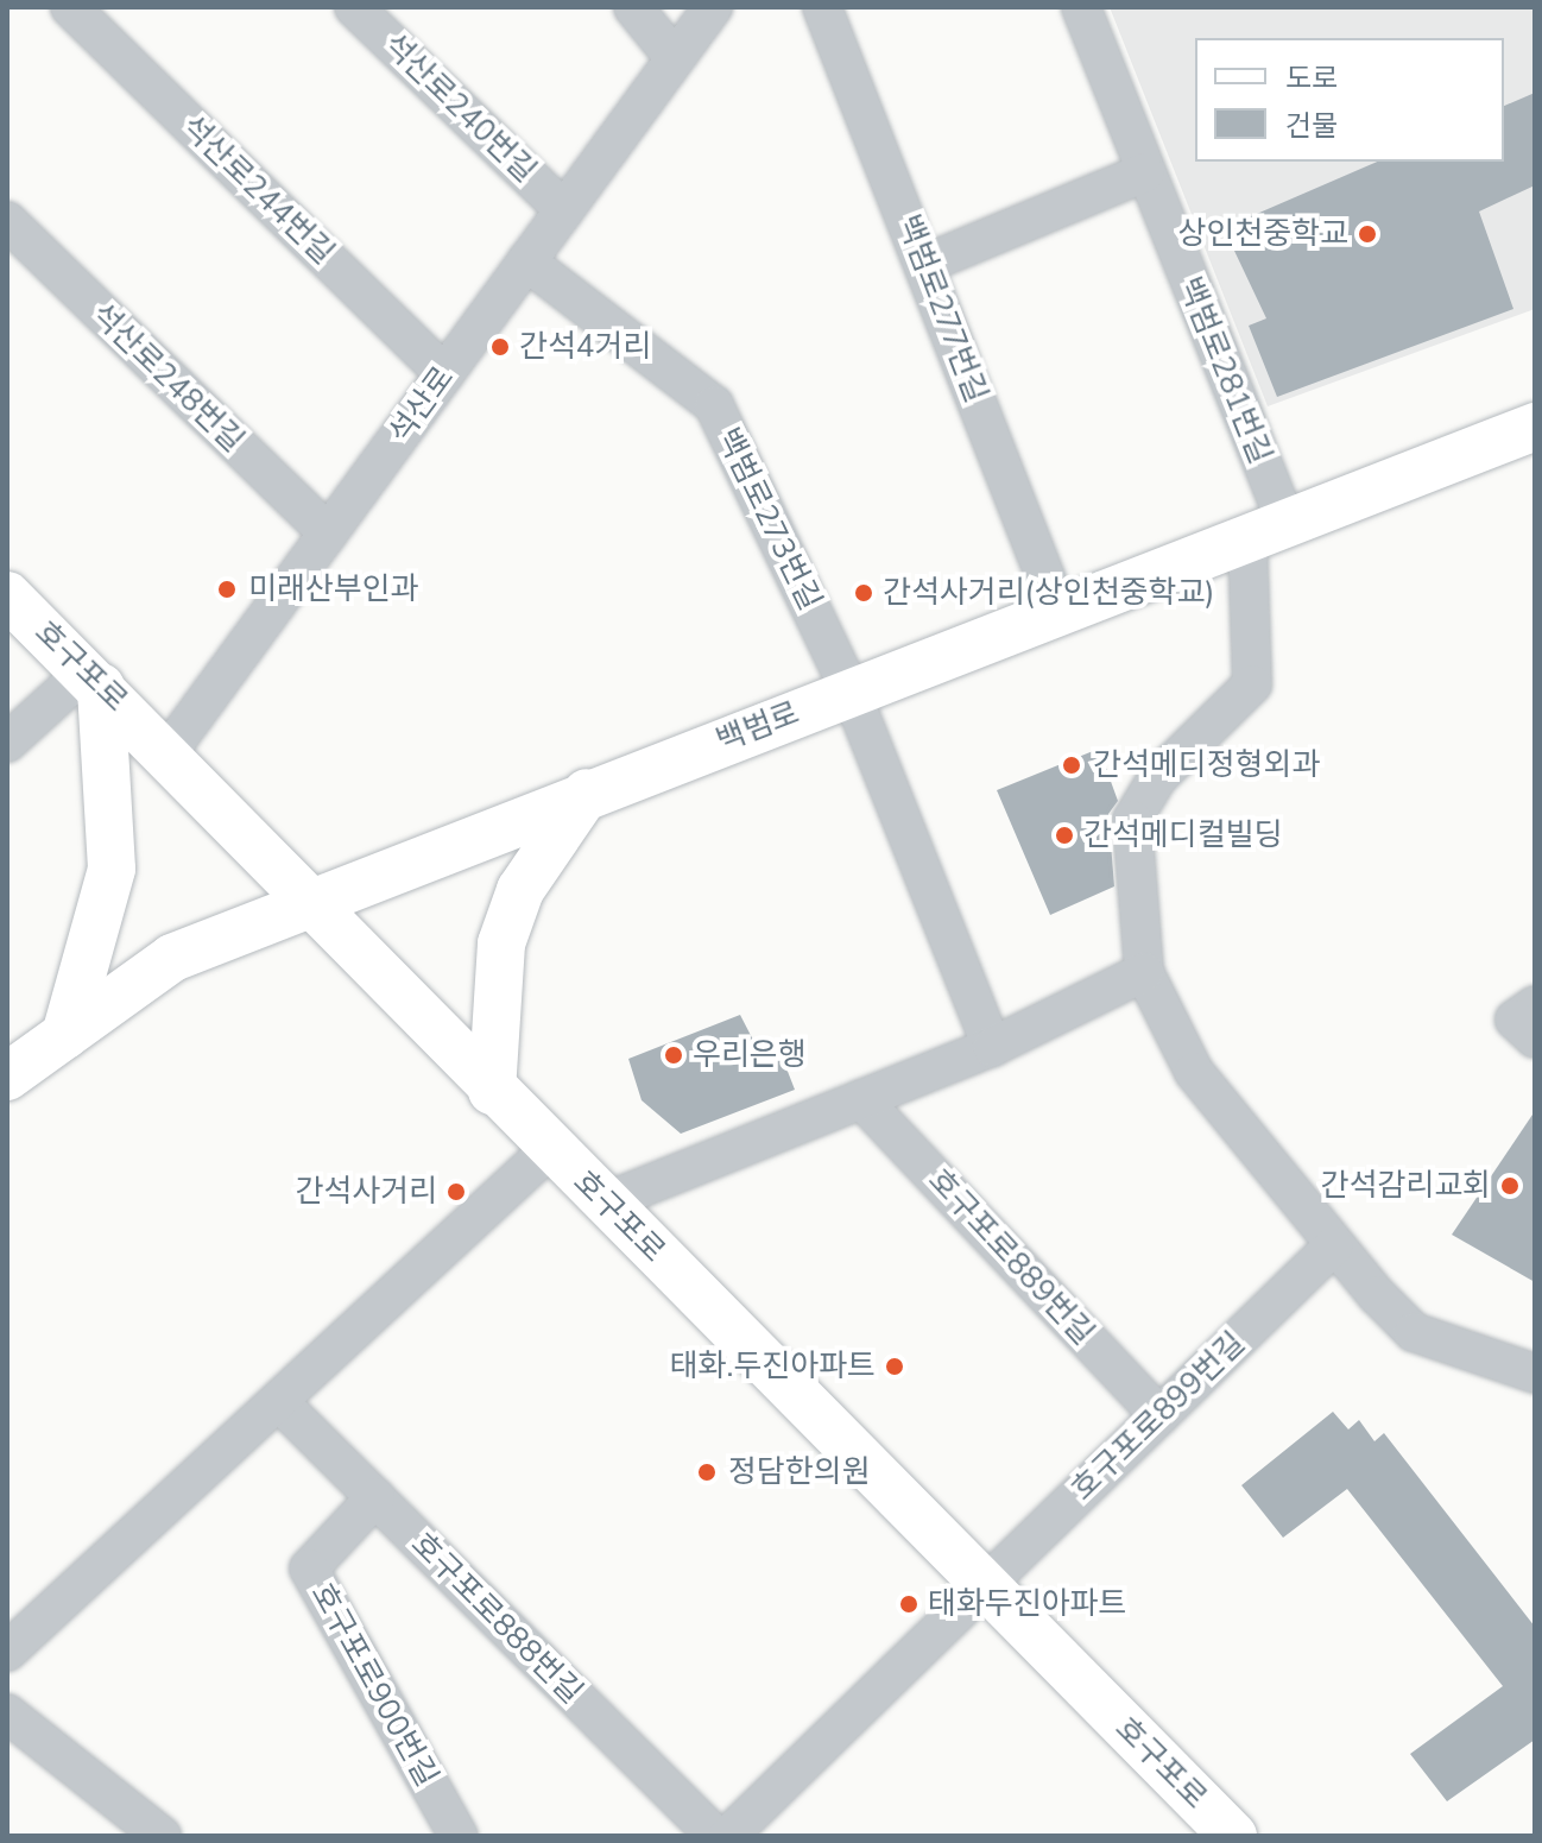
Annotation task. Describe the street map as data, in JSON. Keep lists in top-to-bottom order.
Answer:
{
  "streets": {
    "main road": ["호구포로", "백범로"],
    "street": [
      "석산로240번길",
      "석산로244번길",
      "백범로277번길",
      "백범로281번길",
      "석산로248번길",
      "석산로",
      "백범로273번길",
      "호구포로889번길",
      "호구포로899번길",
      "호구포로888번길",
      "호구포로900번길"
    ]
  },
  "crossings": [
    ["석산로240번길", "석산로"],
    ["석산로244번길", "석산로"],
    ["백범로277번길", "백범로"],
    ["백범로281번길", "백범로"],
    ["석산로248번길", "석산로"],
    ["석산로", "백범로273번길"],
    ["석산로", "호구포로"],
    ["백범로273번길", "백범로"],
    ["호구포로", "백범로"],
    ["호구포로", "호구포로899번길"],
    ["호구포로889번길", "호구포로899번길"],
    ["호구포로888번길", "호구포로900번길"]
  ],
  "places": [
    "상인천중학교",
    "간석4거리",
    "미래산부인과",
    "간석사거리(상인천중학교)",
    "간석메디정형외과",
    "간석메디컬빌딩",
    "우리은행",
    "간석감리교회",
    "간석사거리",
    "태화.두진아파트",
    "정담한의원",
    "태화두진아파트"
  ],
  "legend": ["도로", "건물"]
}
